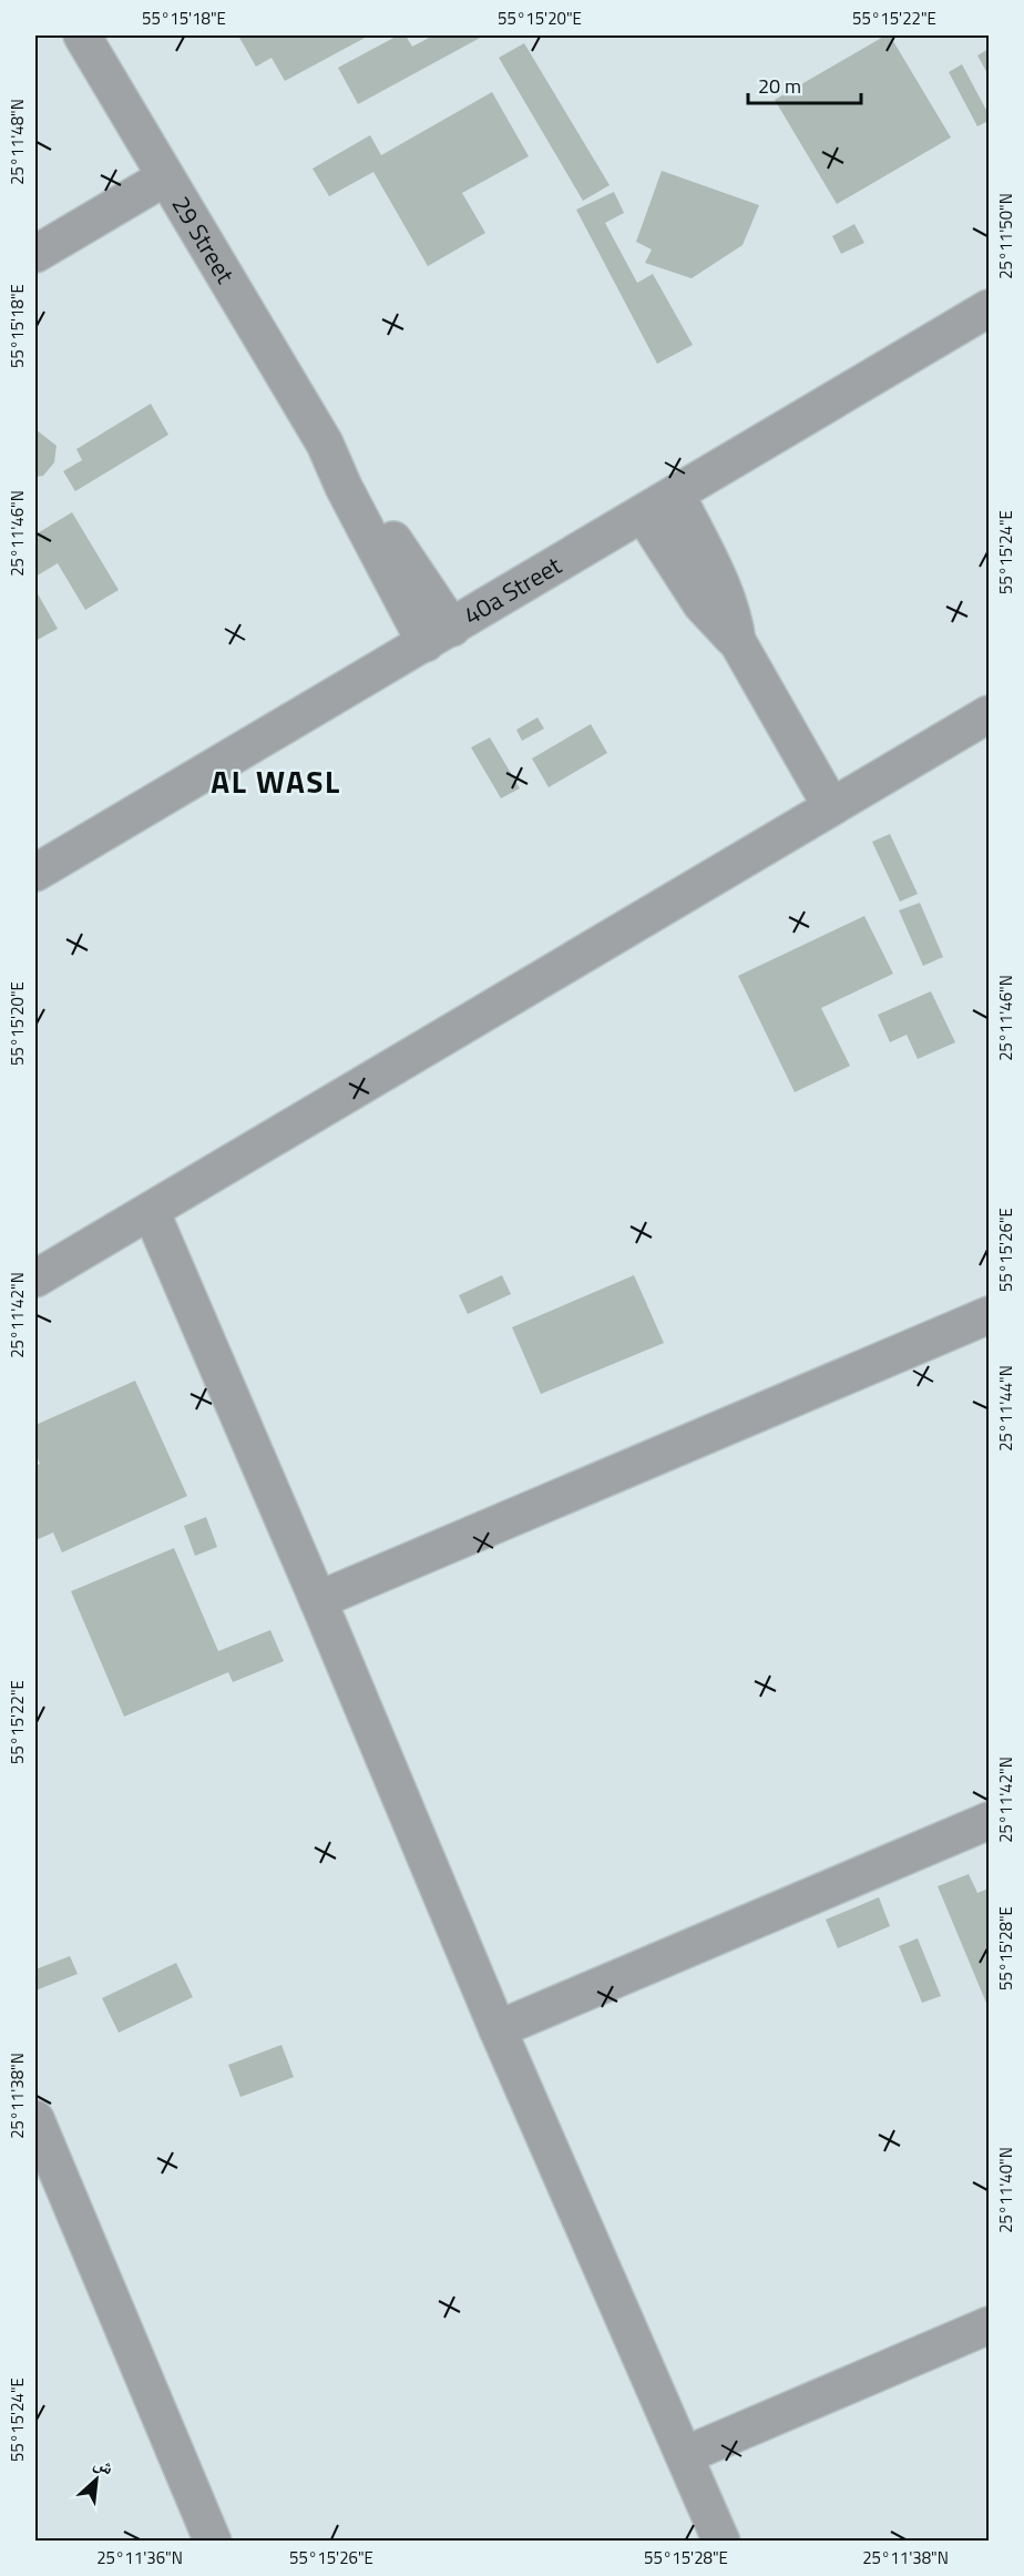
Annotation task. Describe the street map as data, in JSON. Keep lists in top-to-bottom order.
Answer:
{
  "streets": {
    "street": ["29 Street", "40a Street"]
  },
  "crossings": [
    ["29 Street", "40a Street"]
  ],
  "districts": ["AL WASL"],
  "scale_bar": "20 m",
  "north": "top right",
  "coordinates": [
    "55°15'18\"E",
    "55°15'20\"E",
    "55°15'22\"E",
    "25°11'48\"N",
    "25°11'50\"N",
    "25°11'46\"N",
    "55°15'24\"E",
    "55°15'26\"E",
    "25°11'42\"N",
    "25°11'44\"N",
    "55°15'28\"E",
    "25°11'38\"N",
    "25°11'40\"N",
    "25°11'36\"N"
  ]
}
